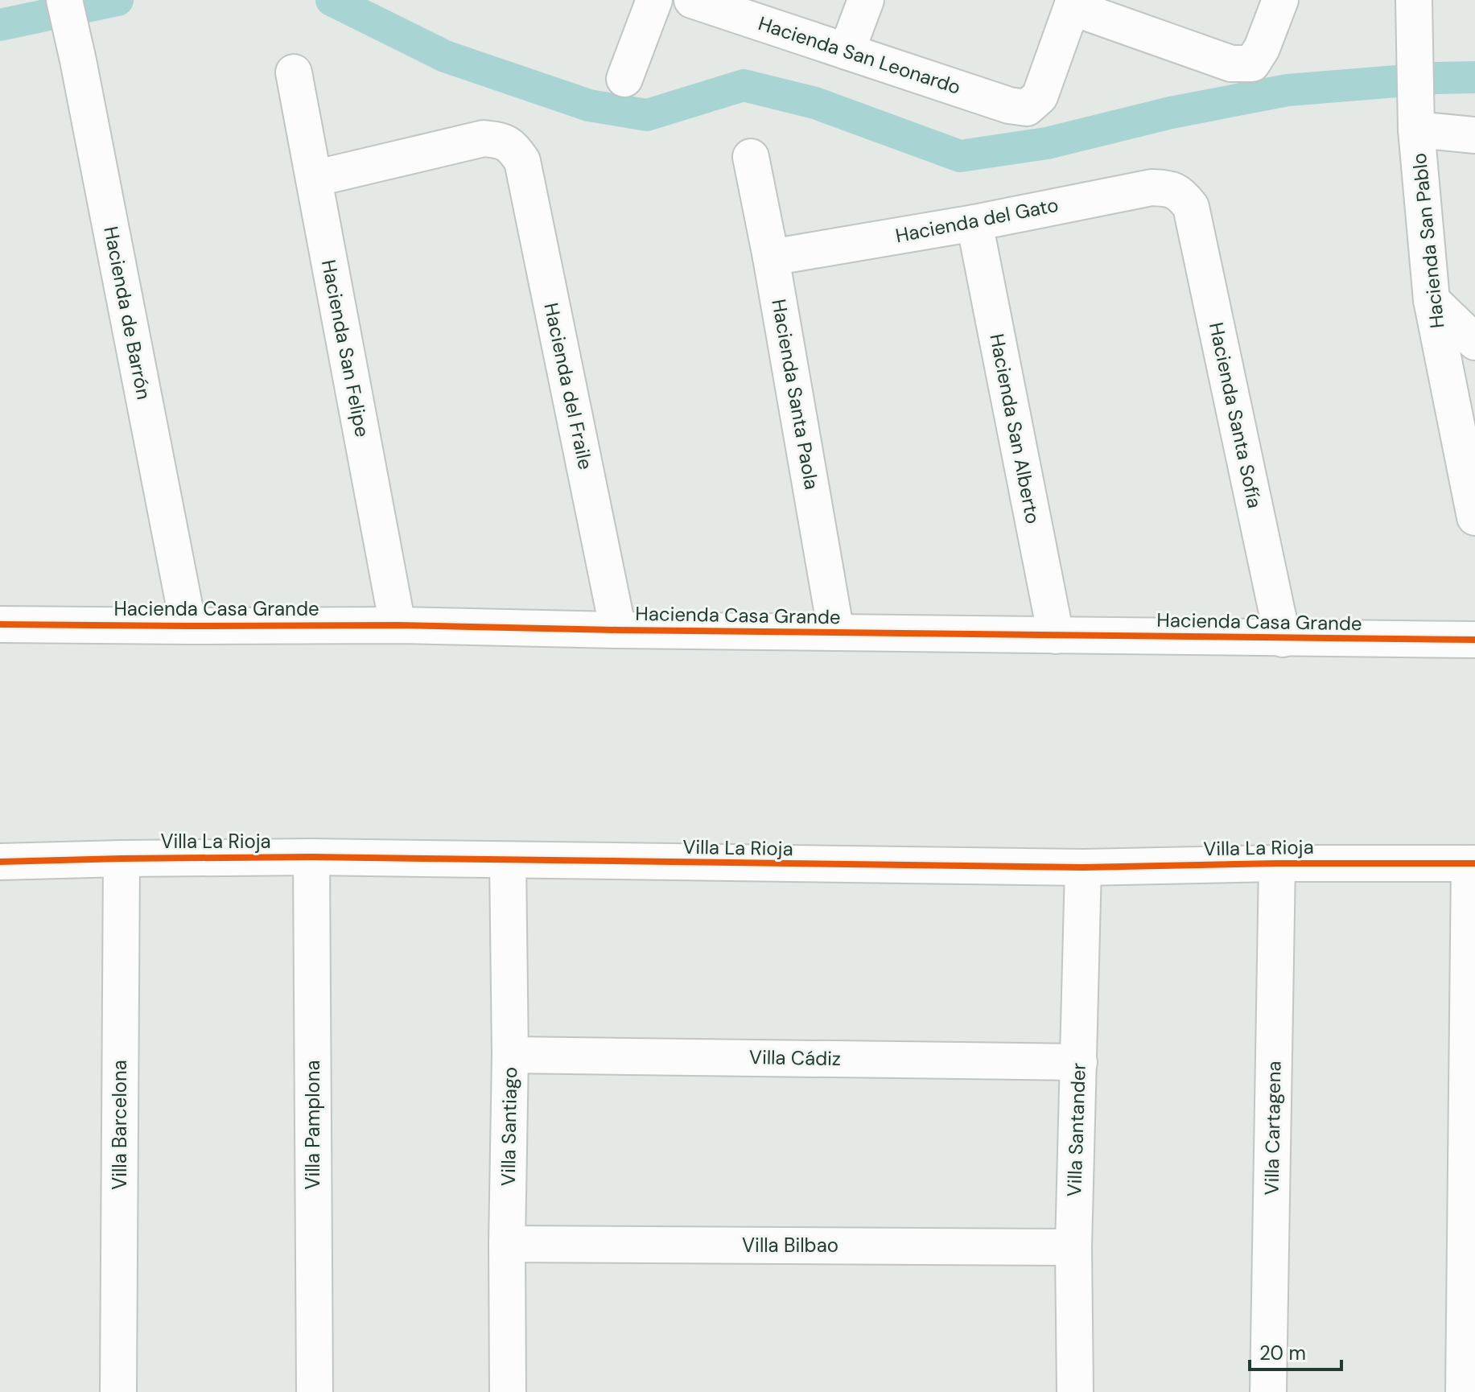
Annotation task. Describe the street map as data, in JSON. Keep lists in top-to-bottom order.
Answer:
{
  "streets": {
    "street": [
      "Hacienda San Leonardo",
      "Hacienda del Gato",
      "Hacienda San Pablo",
      "Hacienda de Barrón",
      "Hacienda San Felipe",
      "Hacienda del Fraile",
      "Hacienda Santa Paola",
      "Hacienda Santa Sofía",
      "Hacienda San Alberto",
      "Hacienda Casa Grande",
      "Villa La Rioja",
      "Villa Cádiz",
      "Villa Barcelona",
      "Villa Pamplona",
      "Villa Santiago",
      "Villa Cartagena",
      "Villa Santander",
      "Villa Bilbao"
    ]
  },
  "crossings": [
    ["Hacienda del Gato", "Hacienda Santa Paola"],
    ["Hacienda del Gato", "Hacienda Santa Sofía"],
    ["Hacienda del Gato", "Hacienda San Alberto"],
    ["Hacienda de Barrón", "Hacienda Casa Grande"],
    ["Hacienda San Felipe", "Hacienda del Fraile"],
    ["Hacienda San Felipe", "Hacienda Casa Grande"],
    ["Hacienda del Fraile", "Hacienda Casa Grande"],
    ["Hacienda Santa Paola", "Hacienda Casa Grande"],
    ["Hacienda Santa Sofía", "Hacienda Casa Grande"],
    ["Hacienda San Alberto", "Hacienda Casa Grande"],
    ["Villa La Rioja", "Villa Barcelona"],
    ["Villa La Rioja", "Villa Pamplona"],
    ["Villa La Rioja", "Villa Santiago"],
    ["Villa La Rioja", "Villa Cartagena"],
    ["Villa La Rioja", "Villa Santander"],
    ["Villa Cádiz", "Villa Santiago"],
    ["Villa Cádiz", "Villa Santander"],
    ["Villa Santiago", "Villa Bilbao"],
    ["Villa Santander", "Villa Bilbao"]
  ],
  "scale_bar": "20 m"
}
